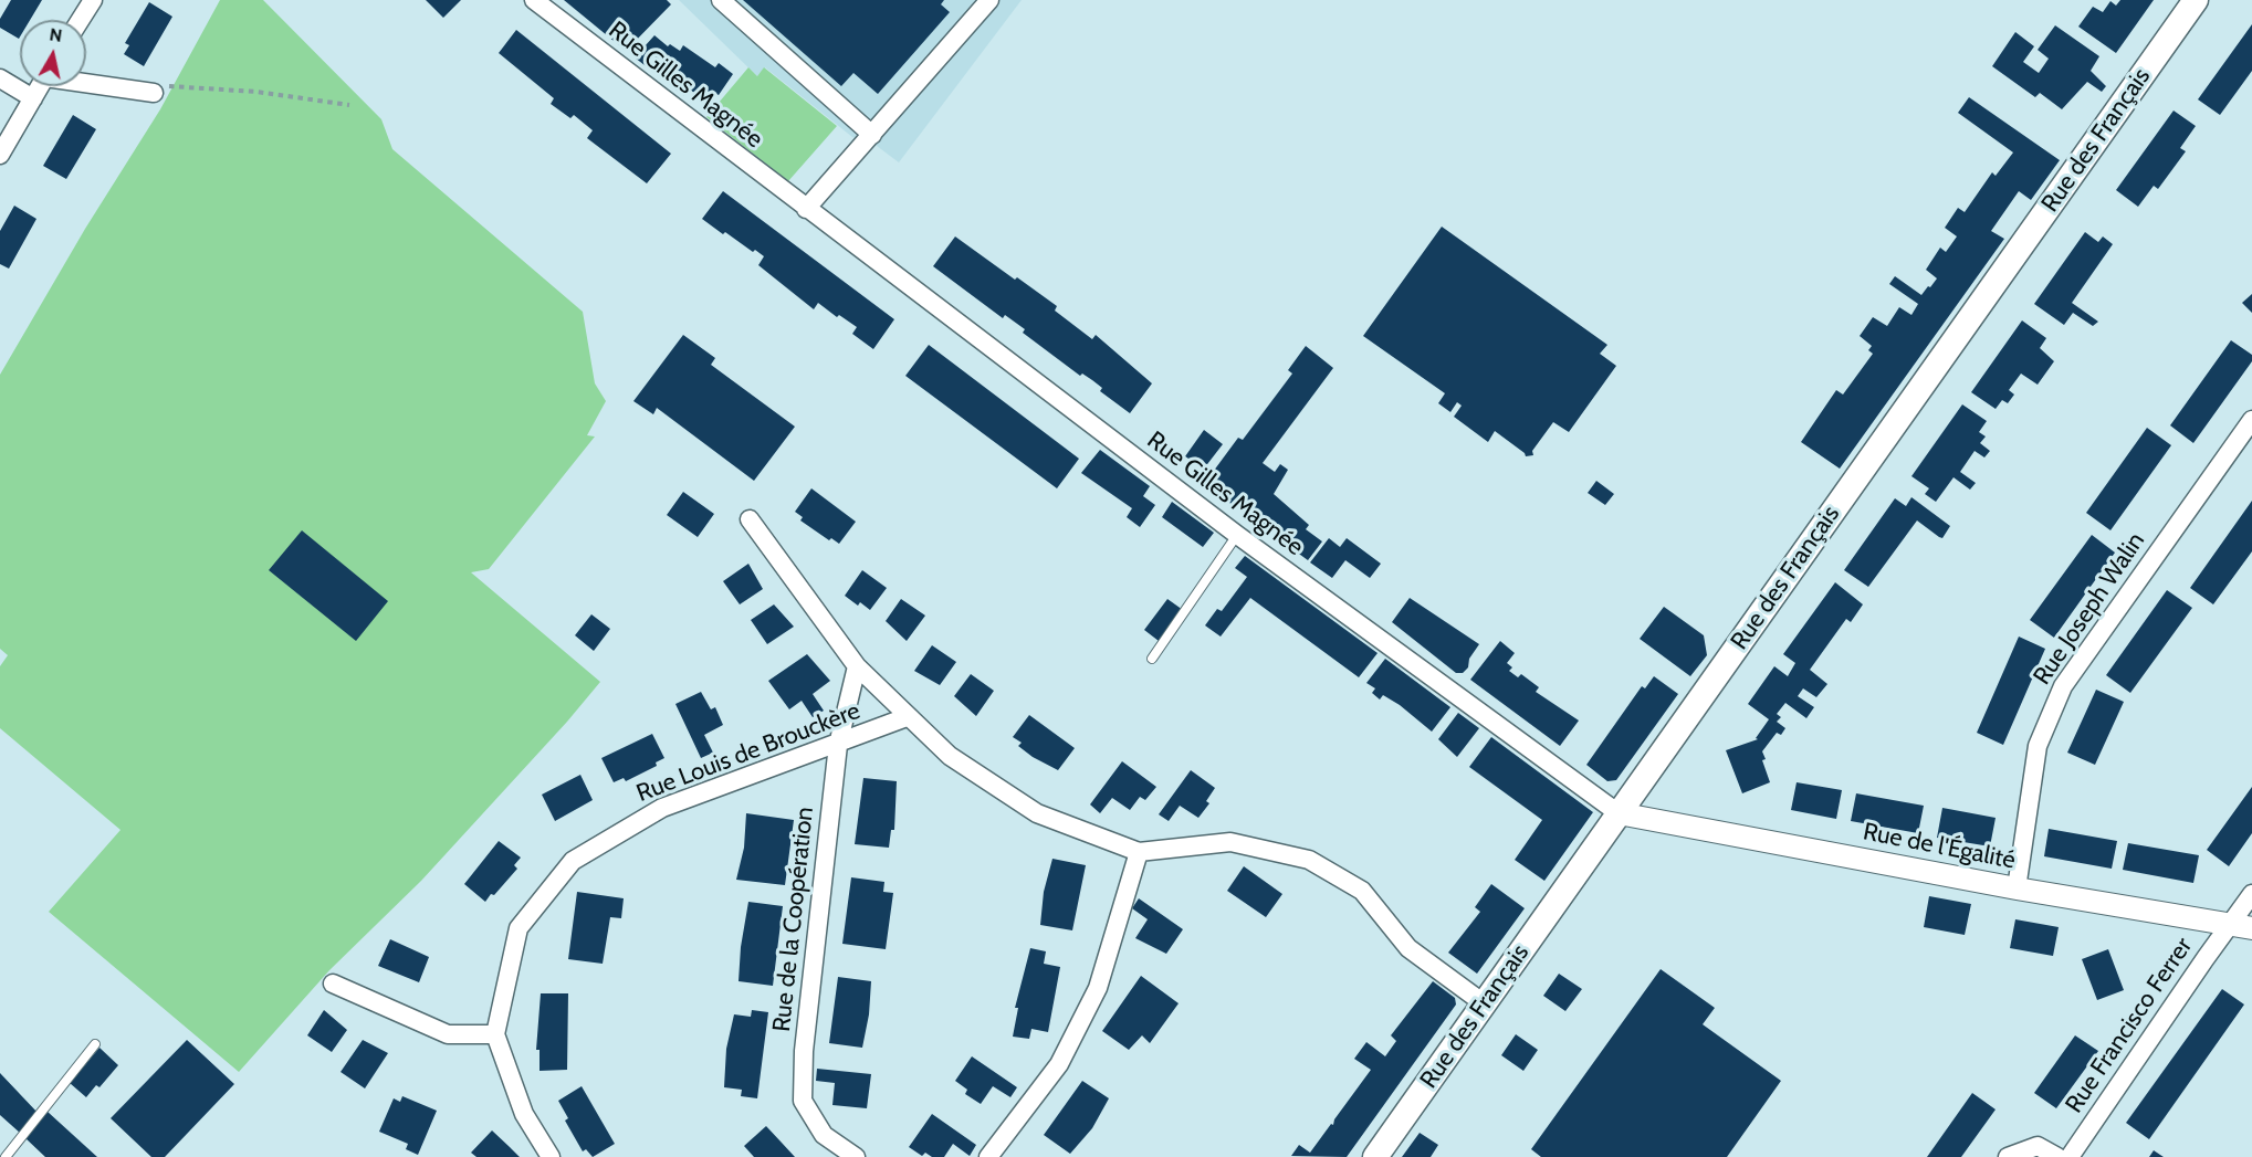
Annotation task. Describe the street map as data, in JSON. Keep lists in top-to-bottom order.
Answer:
{
  "streets": {
    "main road": ["Rue des Français"],
    "street": [
      "Rue Gilles Magnée",
      "Rue Joseph Walin",
      "Rue Louis de Brouckère",
      "Rue de l'Égalité",
      "Rue de la Coopération",
      "Rue Francisco Ferrer"
    ]
  },
  "crossings": [
    ["Rue Gilles Magnée", "Rue des Français"],
    ["Rue Gilles Magnée", "Rue de l'Égalité"],
    ["Rue des Français", "Rue Louis de Brouckère"],
    ["Rue des Français", "Rue de l'Égalité"],
    ["Rue Joseph Walin", "Rue de l'Égalité"],
    ["Rue Louis de Brouckère", "Rue de la Coopération"],
    ["Rue de l'Égalité", "Rue Francisco Ferrer"]
  ],
  "north": "top"
}
